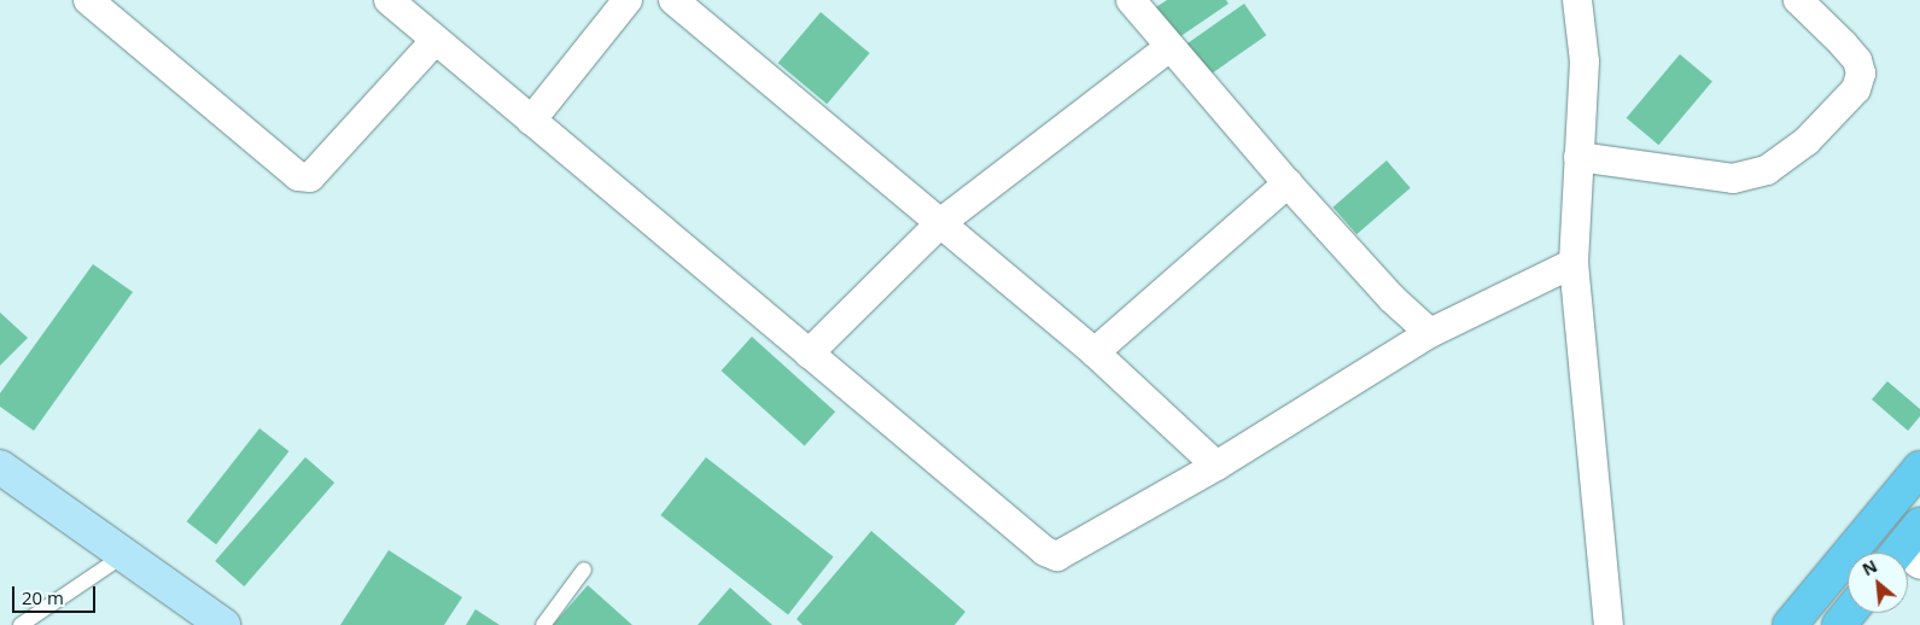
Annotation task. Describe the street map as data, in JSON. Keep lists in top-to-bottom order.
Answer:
{
  "scale_bar": "20 m",
  "north": "top left"
}
